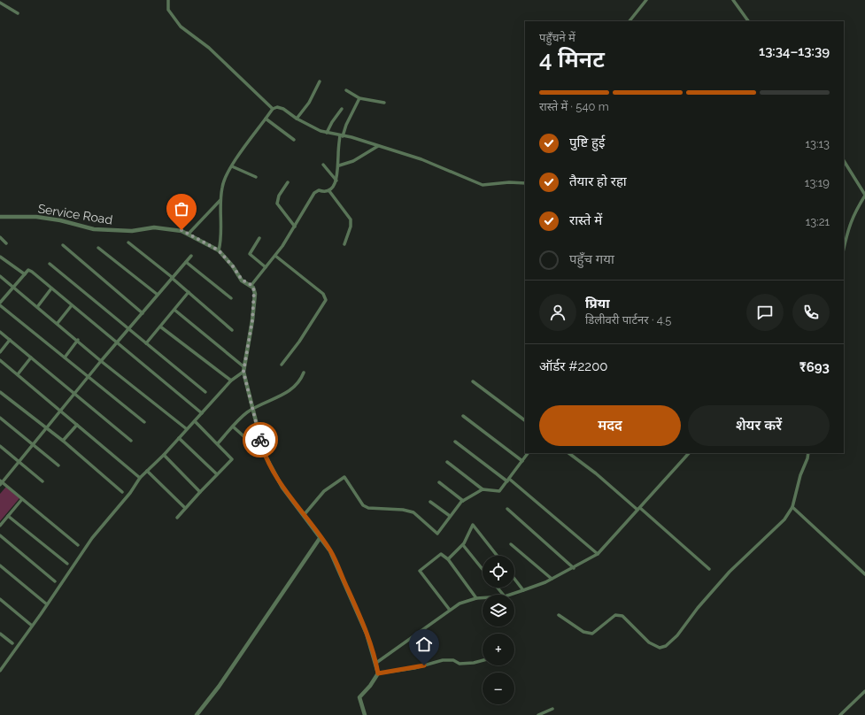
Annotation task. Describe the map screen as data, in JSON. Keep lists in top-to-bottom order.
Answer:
{
  "streets": {
    "street": ["Service Road"]
  },
  "page": {
    "heading": ["4 मिनट", "पहुँचने में", "13:34–13:39"],
    "panel": [
      "प्रिया",
      "डिलीवरी पार्टनर · 4.5",
      "ऑर्डर #2200",
      "₹693"
    ],
    "bar": "रास्ते में · 540 m",
    "list": [
      ["पुष्टि हुई", "13:13"],
      ["तैयार हो रहा", "13:19"],
      ["रास्ते में", "13:21"],
      "पहुँच गया"
    ],
    "buttons": ["मदद", "शेयर करें"],
    "map_buttons": ["+", "−"]
  }
}
